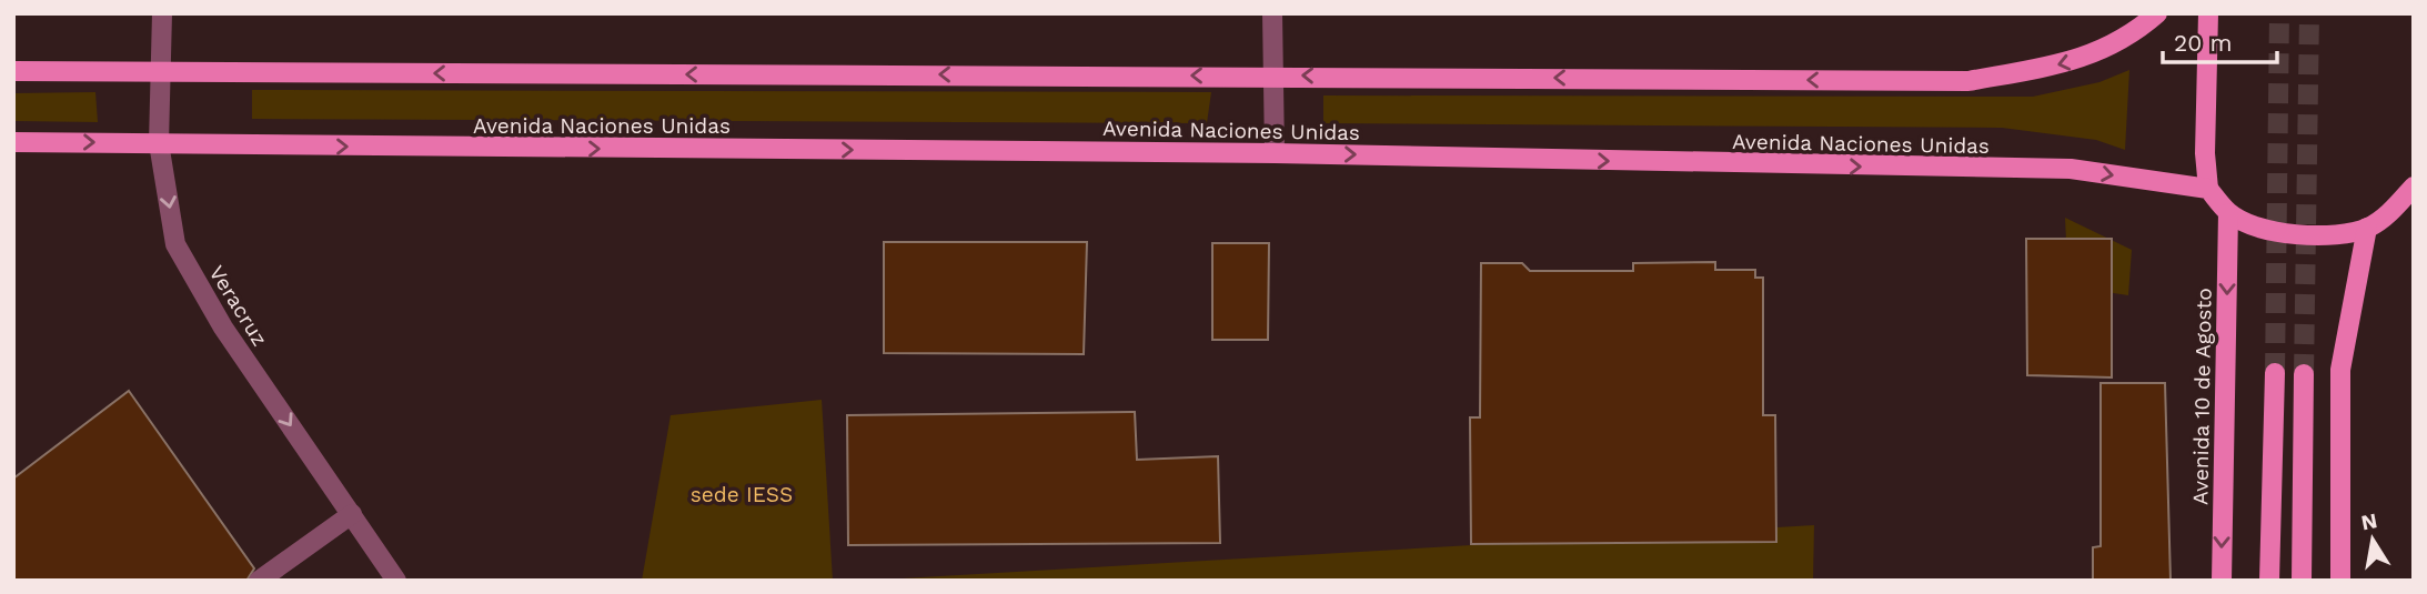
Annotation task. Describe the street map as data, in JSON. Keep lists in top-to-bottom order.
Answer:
{
  "streets": {
    "main road": ["Avenida Naciones Unidas", "Avenida 10 de Agosto"],
    "street": ["Veracruz"]
  },
  "crossings": [
    ["Avenida Naciones Unidas", "Veracruz"]
  ],
  "one_way": ["Veracruz"],
  "parks": ["sede IESS"],
  "scale_bar": "20 m",
  "north": "top"
}
